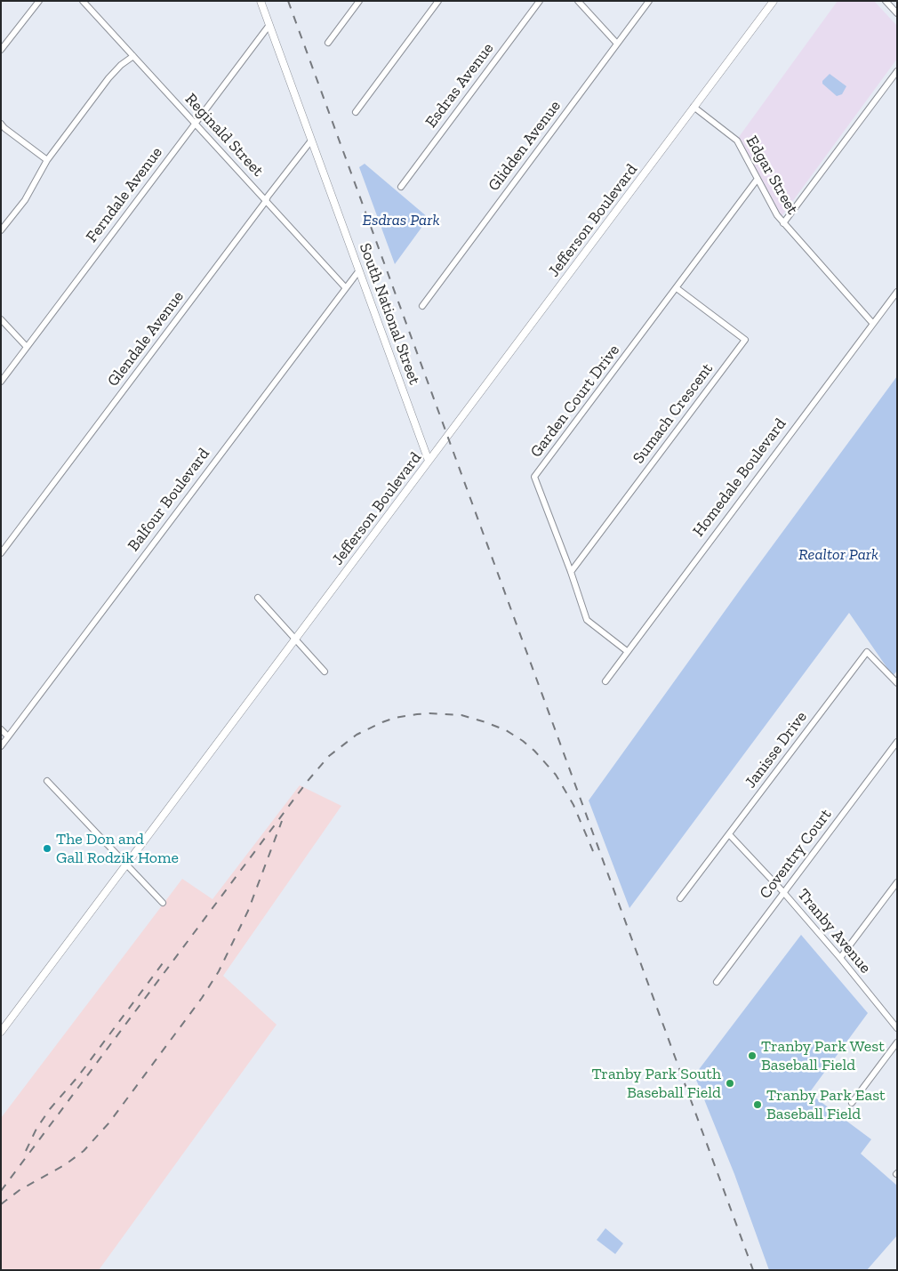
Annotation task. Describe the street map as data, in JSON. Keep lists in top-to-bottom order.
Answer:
{
  "streets": {
    "street": [
      "Esdras Avenue",
      "Reginald Street",
      "Glidden Avenue",
      "Edgar Street",
      "Ferndale Avenue",
      "Jefferson Boulevard",
      "South National Street",
      "Glendale Avenue",
      "Garden Court Drive",
      "Sumach Crescent",
      "Homedale Boulevard",
      "Balfour Boulevard",
      "Janisse Drive",
      "Coventry Court",
      "Tranby Avenue"
    ]
  },
  "crossings": [
    ["Reginald Street", "Ferndale Avenue"],
    ["Reginald Street", "Glendale Avenue"],
    ["Reginald Street", "Balfour Boulevard"],
    ["Edgar Street", "Jefferson Boulevard"],
    ["Edgar Street", "Garden Court Drive"],
    ["Edgar Street", "Homedale Boulevard"],
    ["Ferndale Avenue", "South National Street"],
    ["Jefferson Boulevard", "South National Street"],
    ["South National Street", "Glendale Avenue"],
    ["South National Street", "Balfour Boulevard"],
    ["Garden Court Drive", "Sumach Crescent"],
    ["Garden Court Drive", "Homedale Boulevard"],
    ["Janisse Drive", "Tranby Avenue"],
    ["Coventry Court", "Tranby Avenue"]
  ],
  "parks": ["Esdras Park", "Realtor Park"],
  "places": [
    "The Don and Gall Rodzik Home",
    "Tranby Park West Baseball Field",
    "Tranby Park South Baseball Field",
    "Tranby Park East Baseball Field"
  ]
}
